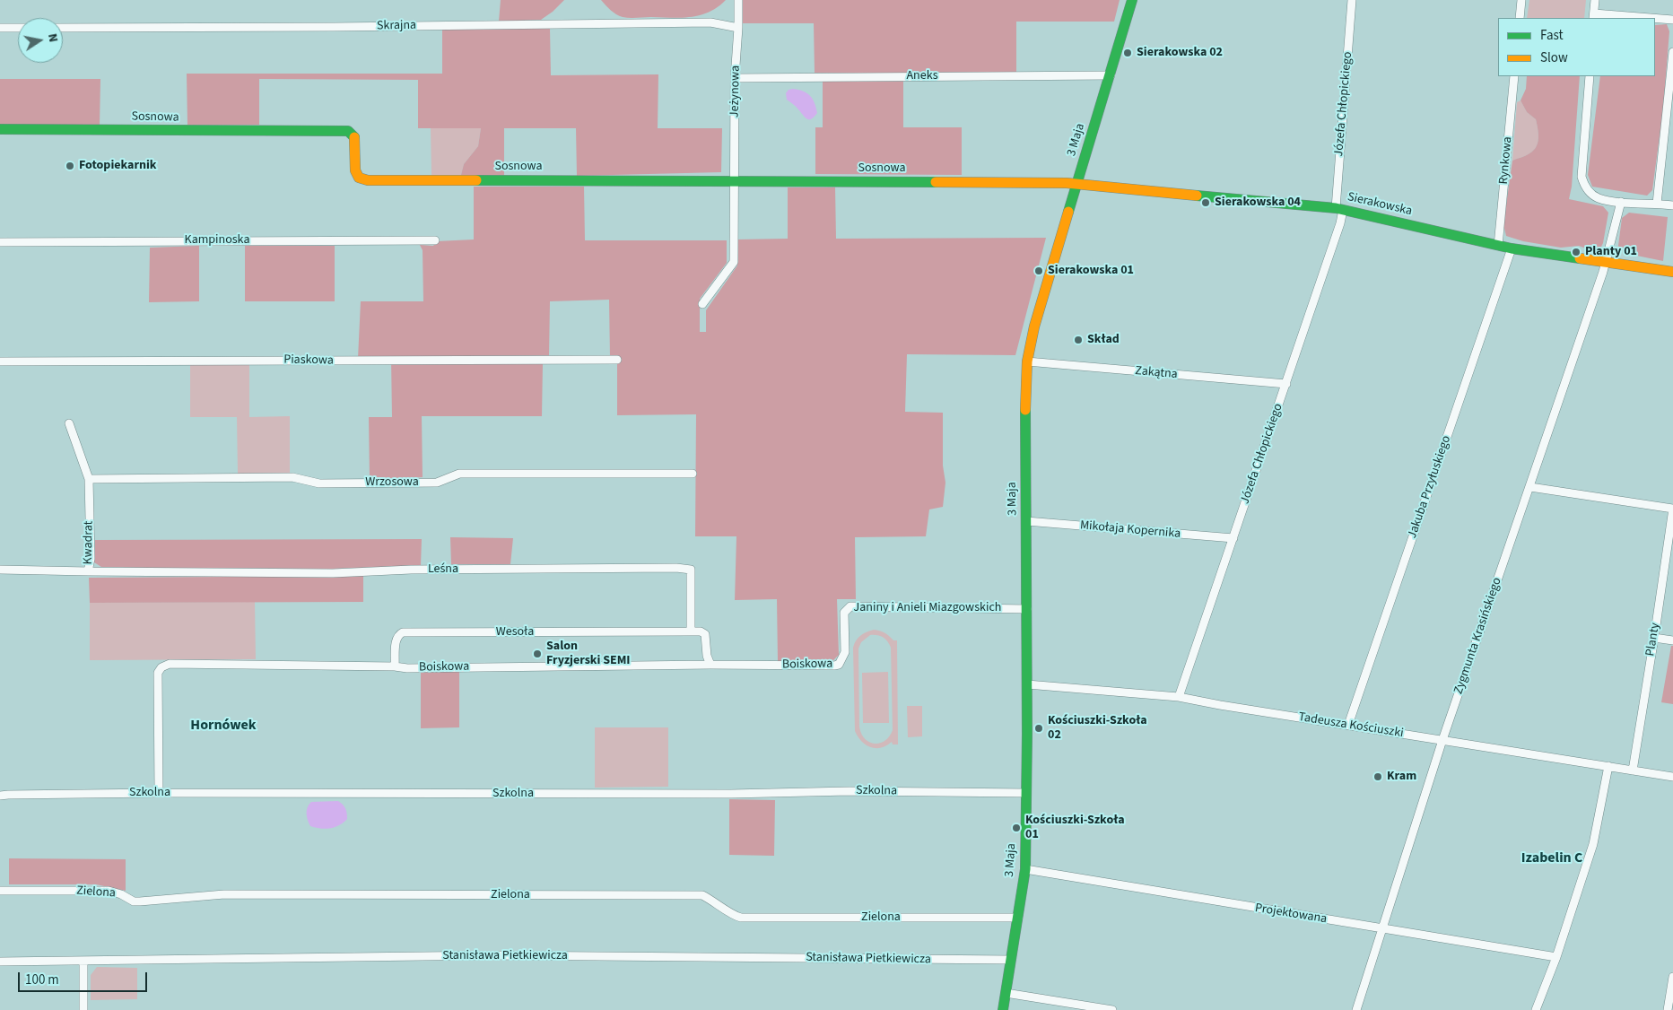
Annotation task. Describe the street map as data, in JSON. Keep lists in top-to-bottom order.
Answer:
{
  "streets": {
    "street": [
      "Skrajna",
      "Aneks",
      "Jeżynowa",
      "Józefa Chłopickiego",
      "Sosnowa",
      "3 Maja",
      "Rynkowa",
      "Sierakowska",
      "Kampinoska",
      "Piaskowa",
      "Zakątna",
      "Wrzosowa",
      "Jakuba Przyłuskiego",
      "Mikołaja Kopernika",
      "Kwadrat",
      "Leśna",
      "Janiny i Anieli Miazgowskich",
      "Wesoła",
      "Zygmunta Krasińskiego",
      "Planty",
      "Boiskowa",
      "Tadeusza Kościuszki",
      "Szkolna",
      "Zielona",
      "Projektowana",
      "Stanisława Pietkiewicza"
    ]
  },
  "crossings": [
    ["Skrajna", "Jeżynowa"],
    ["Aneks", "Jeżynowa"],
    ["Aneks", "3 Maja"],
    ["Jeżynowa", "Sosnowa"],
    ["Józefa Chłopickiego", "Sierakowska"],
    ["Józefa Chłopickiego", "Zakątna"],
    ["Józefa Chłopickiego", "Mikołaja Kopernika"],
    ["Józefa Chłopickiego", "Tadeusza Kościuszki"],
    ["Sosnowa", "3 Maja"],
    ["Sosnowa", "Sierakowska"],
    ["3 Maja", "Sierakowska"],
    ["3 Maja", "Zakątna"],
    ["3 Maja", "Mikołaja Kopernika"],
    ["3 Maja", "Janiny i Anieli Miazgowskich"],
    ["3 Maja", "Tadeusza Kościuszki"],
    ["3 Maja", "Szkolna"],
    ["3 Maja", "Zielona"],
    ["3 Maja", "Projektowana"],
    ["3 Maja", "Stanisława Pietkiewicza"],
    ["Rynkowa", "Sierakowska"],
    ["Sierakowska", "Jakuba Przyłuskiego"],
    ["Sierakowska", "Zygmunta Krasińskiego"],
    ["Wrzosowa", "Kwadrat"],
    ["Jakuba Przyłuskiego", "Tadeusza Kościuszki"],
    ["Kwadrat", "Leśna"],
    ["Leśna", "Wesoła"],
    ["Janiny i Anieli Miazgowskich", "Boiskowa"],
    ["Wesoła", "Boiskowa"],
    ["Zygmunta Krasińskiego", "Tadeusza Kościuszki"],
    ["Zygmunta Krasińskiego", "Projektowana"],
    ["Planty", "Tadeusza Kościuszki"],
    ["Boiskowa", "Szkolna"]
  ],
  "districts": ["Hornówek", "Izabelin C"],
  "places": [
    "Sierakowska 02",
    "Fotopiekarnik",
    "Sierakowska 04",
    "Planty 01",
    "Sierakowska 01",
    "Skład",
    "Salon Fryzjerski SEMI",
    "Kościuszki-Szkoła 02",
    "Kram",
    "Kościuszki-Szkoła 01"
  ],
  "legend": ["Fast", "Slow"],
  "scale_bar": "100 m",
  "north": "right"
}
